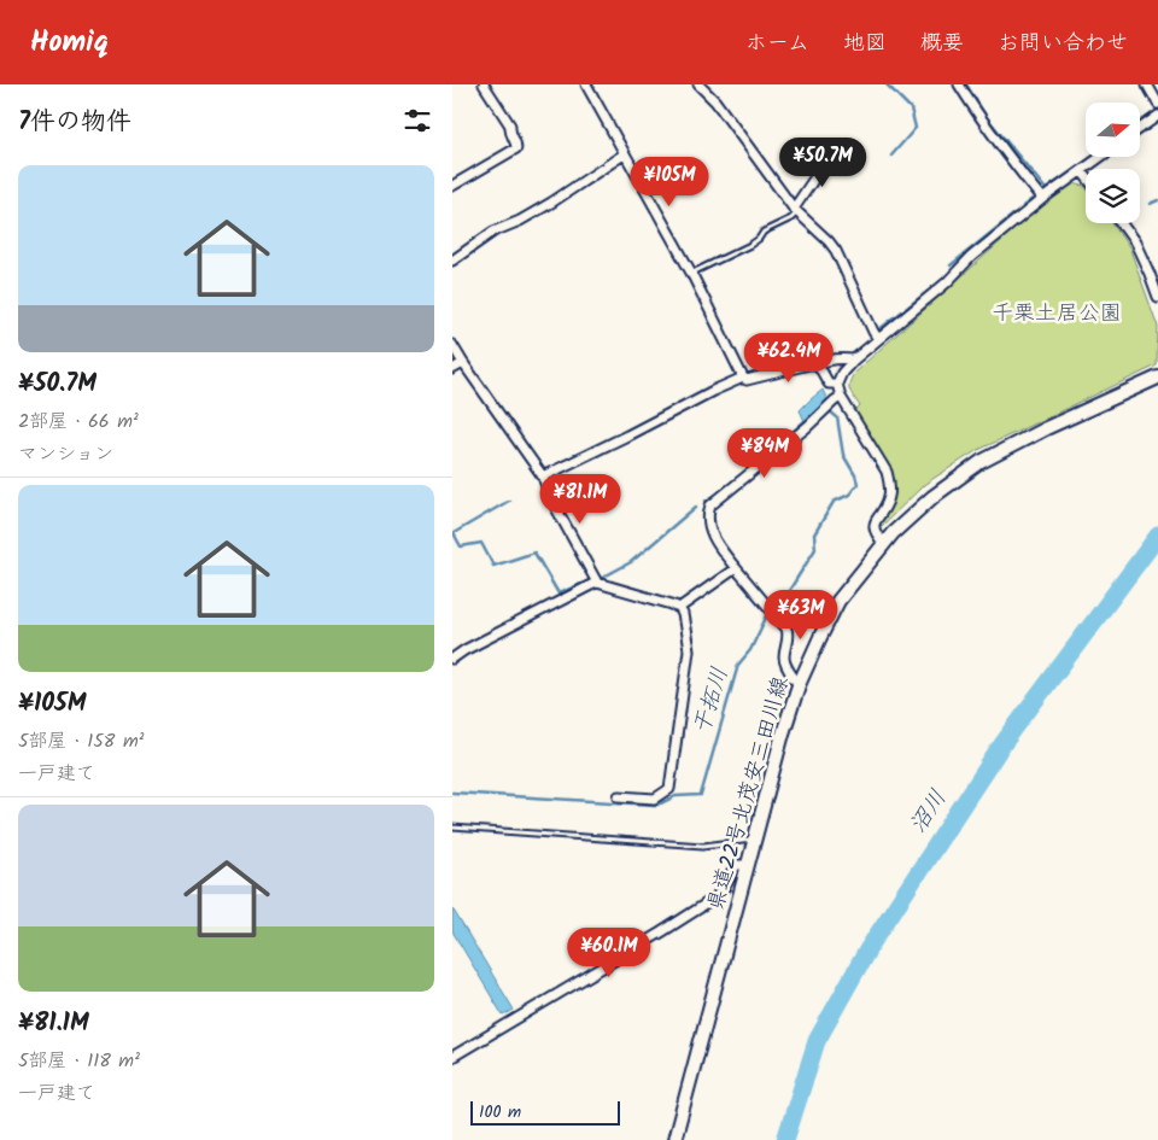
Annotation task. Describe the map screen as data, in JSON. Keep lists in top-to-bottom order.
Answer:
{
  "streets": {
    "main road": ["県道22号北茂安三田川線"]
  },
  "water": ["干拓川", "沼川"],
  "parks": ["千栗土居公園"],
  "scale_bar": "100 m",
  "north": "right",
  "page": {
    "header": "Homiq",
    "nav": [
      "ホーム",
      "地図",
      "概要",
      "お問い合わせ"
    ],
    "heading": "7件の物件",
    "price": [
      "¥50.7M",
      "¥105M",
      "¥62.4M",
      "¥84M",
      "¥81.1M",
      "¥63M",
      "¥60.1M"
    ],
    "list": [
      {
        "name": "¥50.7M",
        "note": "2部屋 · 66 m² · マンション"
      },
      {
        "name": "¥105M",
        "note": "5部屋 · 158 m² · 一戸建て"
      },
      {
        "name": "¥81.1M",
        "note": "5部屋 · 118 m² · 一戸建て"
      }
    ],
    "scale": "100 m"
  }
}
